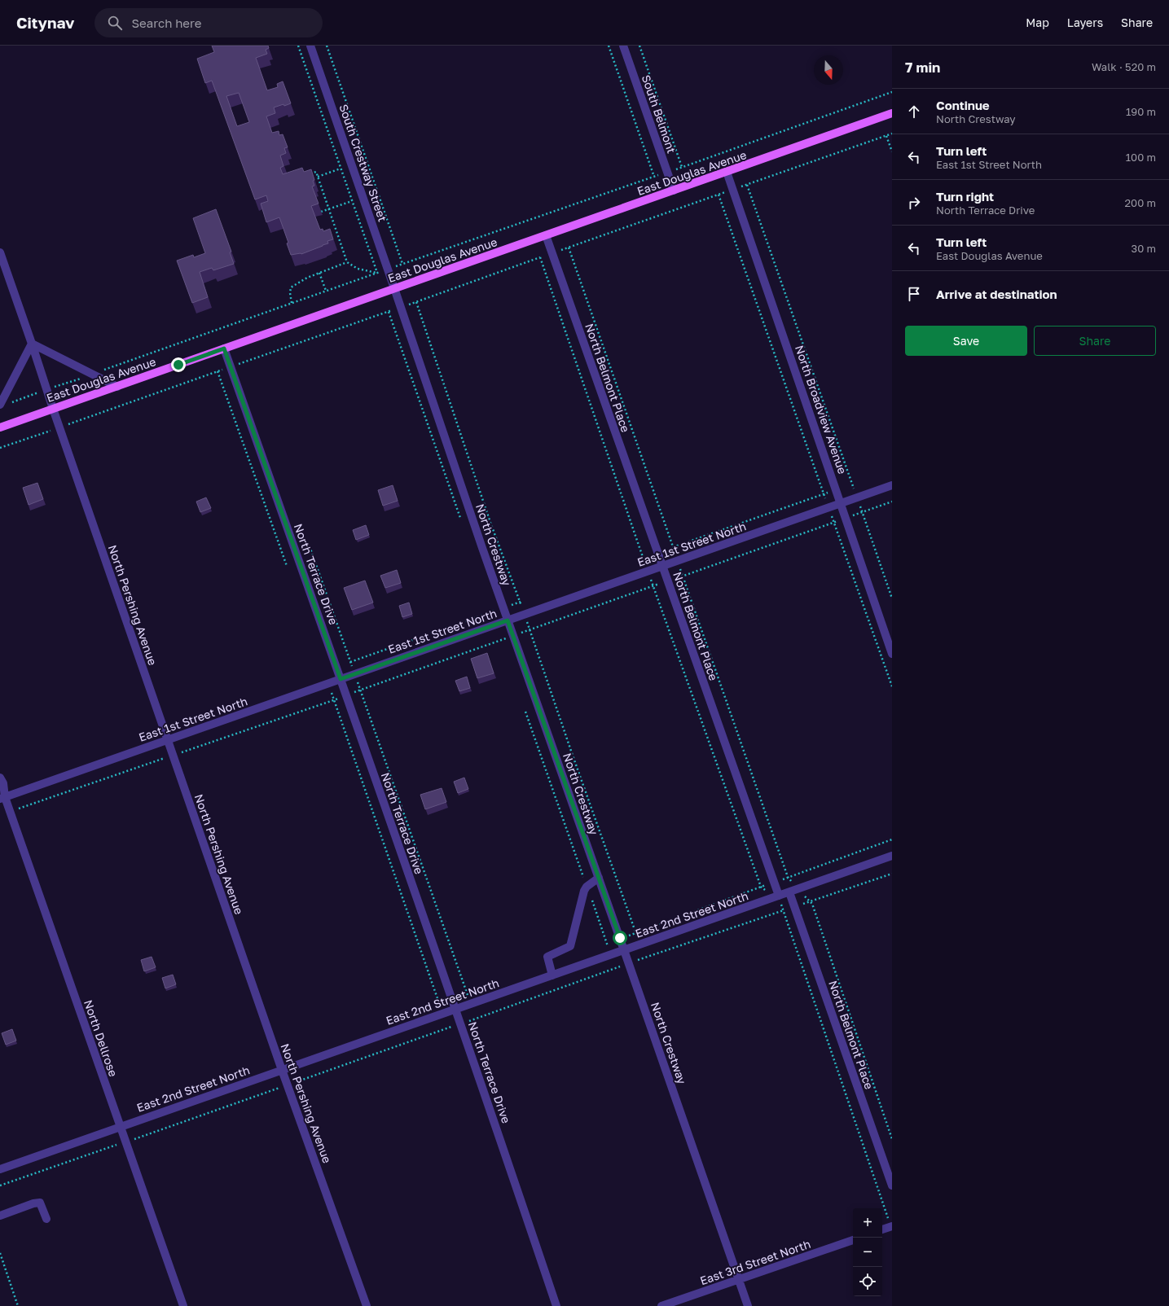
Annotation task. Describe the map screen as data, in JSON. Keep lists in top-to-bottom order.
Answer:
{
  "streets": {
    "main road": ["East Douglas Avenue"],
    "street": [
      "South Belmont",
      "South Crestway Street",
      "North Belmont Place",
      "North Broadview Avenue",
      "East 1st Street North",
      "North Crestway",
      "North Terrace Drive",
      "North Pershing Avenue",
      "East 2nd Street North",
      "North Dellrose",
      "East 3rd Street North"
    ]
  },
  "crossings": [
    ["South Belmont", "East Douglas Avenue"],
    ["South Crestway Street", "East Douglas Avenue"],
    ["South Crestway Street", "North Crestway"],
    ["East Douglas Avenue", "North Belmont Place"],
    ["East Douglas Avenue", "North Broadview Avenue"],
    ["East Douglas Avenue", "North Crestway"],
    ["East Douglas Avenue", "North Terrace Drive"],
    ["East Douglas Avenue", "North Pershing Avenue"],
    ["North Belmont Place", "East 1st Street North"],
    ["North Belmont Place", "East 2nd Street North"],
    ["North Broadview Avenue", "East 1st Street North"],
    ["East 1st Street North", "North Crestway"],
    ["East 1st Street North", "North Terrace Drive"],
    ["East 1st Street North", "North Pershing Avenue"],
    ["East 1st Street North", "North Dellrose"],
    ["North Crestway", "East 2nd Street North"],
    ["North Crestway", "East 3rd Street North"],
    ["North Terrace Drive", "East 2nd Street North"],
    ["North Pershing Avenue", "East 2nd Street North"],
    ["East 2nd Street North", "North Dellrose"]
  ],
  "north": "bottom",
  "page": {
    "header": "Citynav",
    "search": "Search here",
    "nav": ["Map", "Layers", "Share"],
    "heading": ["7 min", "Walk · 520 m"],
    "list": [
      ["Continue", "North Crestway", "190 m"],
      ["Turn left", "East 1st Street North", "100 m"],
      ["Turn right", "North Terrace Drive", "200 m"],
      ["Turn left", "East Douglas Avenue", "30 m"],
      "Arrive at destination"
    ],
    "buttons": ["Save", "Share"],
    "map_buttons": ["+", "−"]
  }
}
